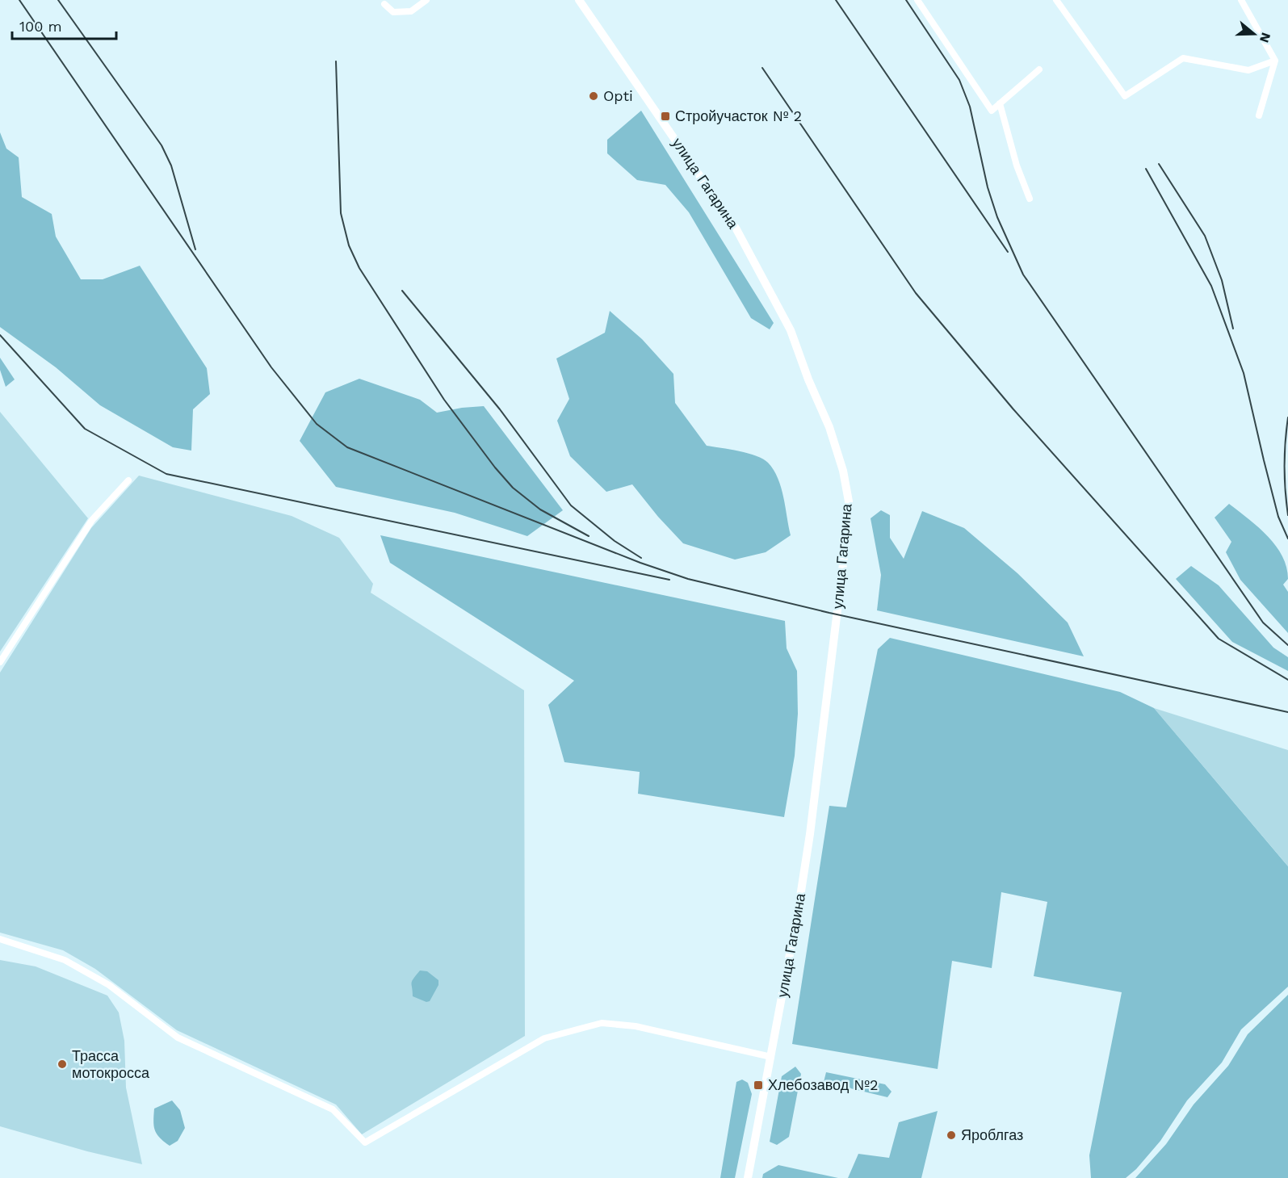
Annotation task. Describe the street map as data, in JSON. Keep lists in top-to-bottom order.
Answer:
{
  "streets": {
    "main road": ["улица Гагарина"]
  },
  "places": {
    "other": ["Opti", "Трасса мотокросса", "Яроблгаз"],
    "transit": ["Стройучасток № 2", "Хлебозавод №2"]
  },
  "scale_bar": "100 m",
  "north": "right"
}
